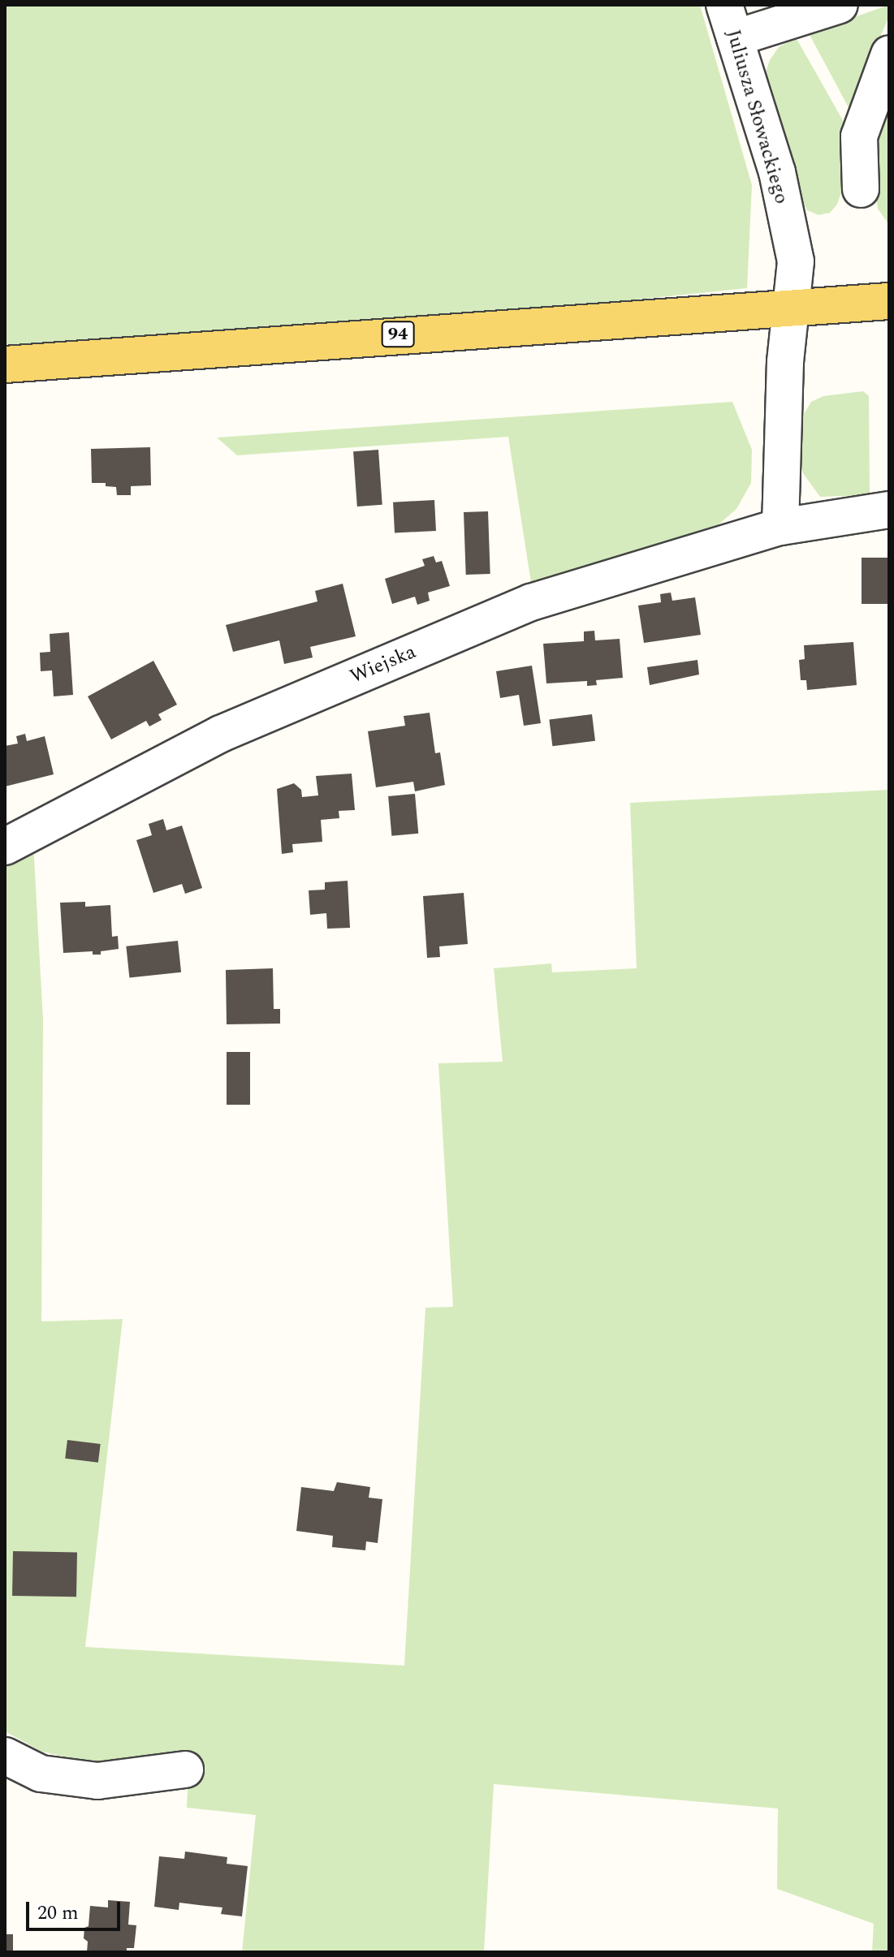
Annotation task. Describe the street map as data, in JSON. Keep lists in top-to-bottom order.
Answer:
{
  "streets": {
    "main road": ["94"],
    "street": ["Juliusza Słowackiego", "Wiejska"]
  },
  "crossings": [
    ["Juliusza Słowackiego", "94"],
    ["Juliusza Słowackiego", "Wiejska"]
  ],
  "scale_bar": "20 m"
}
